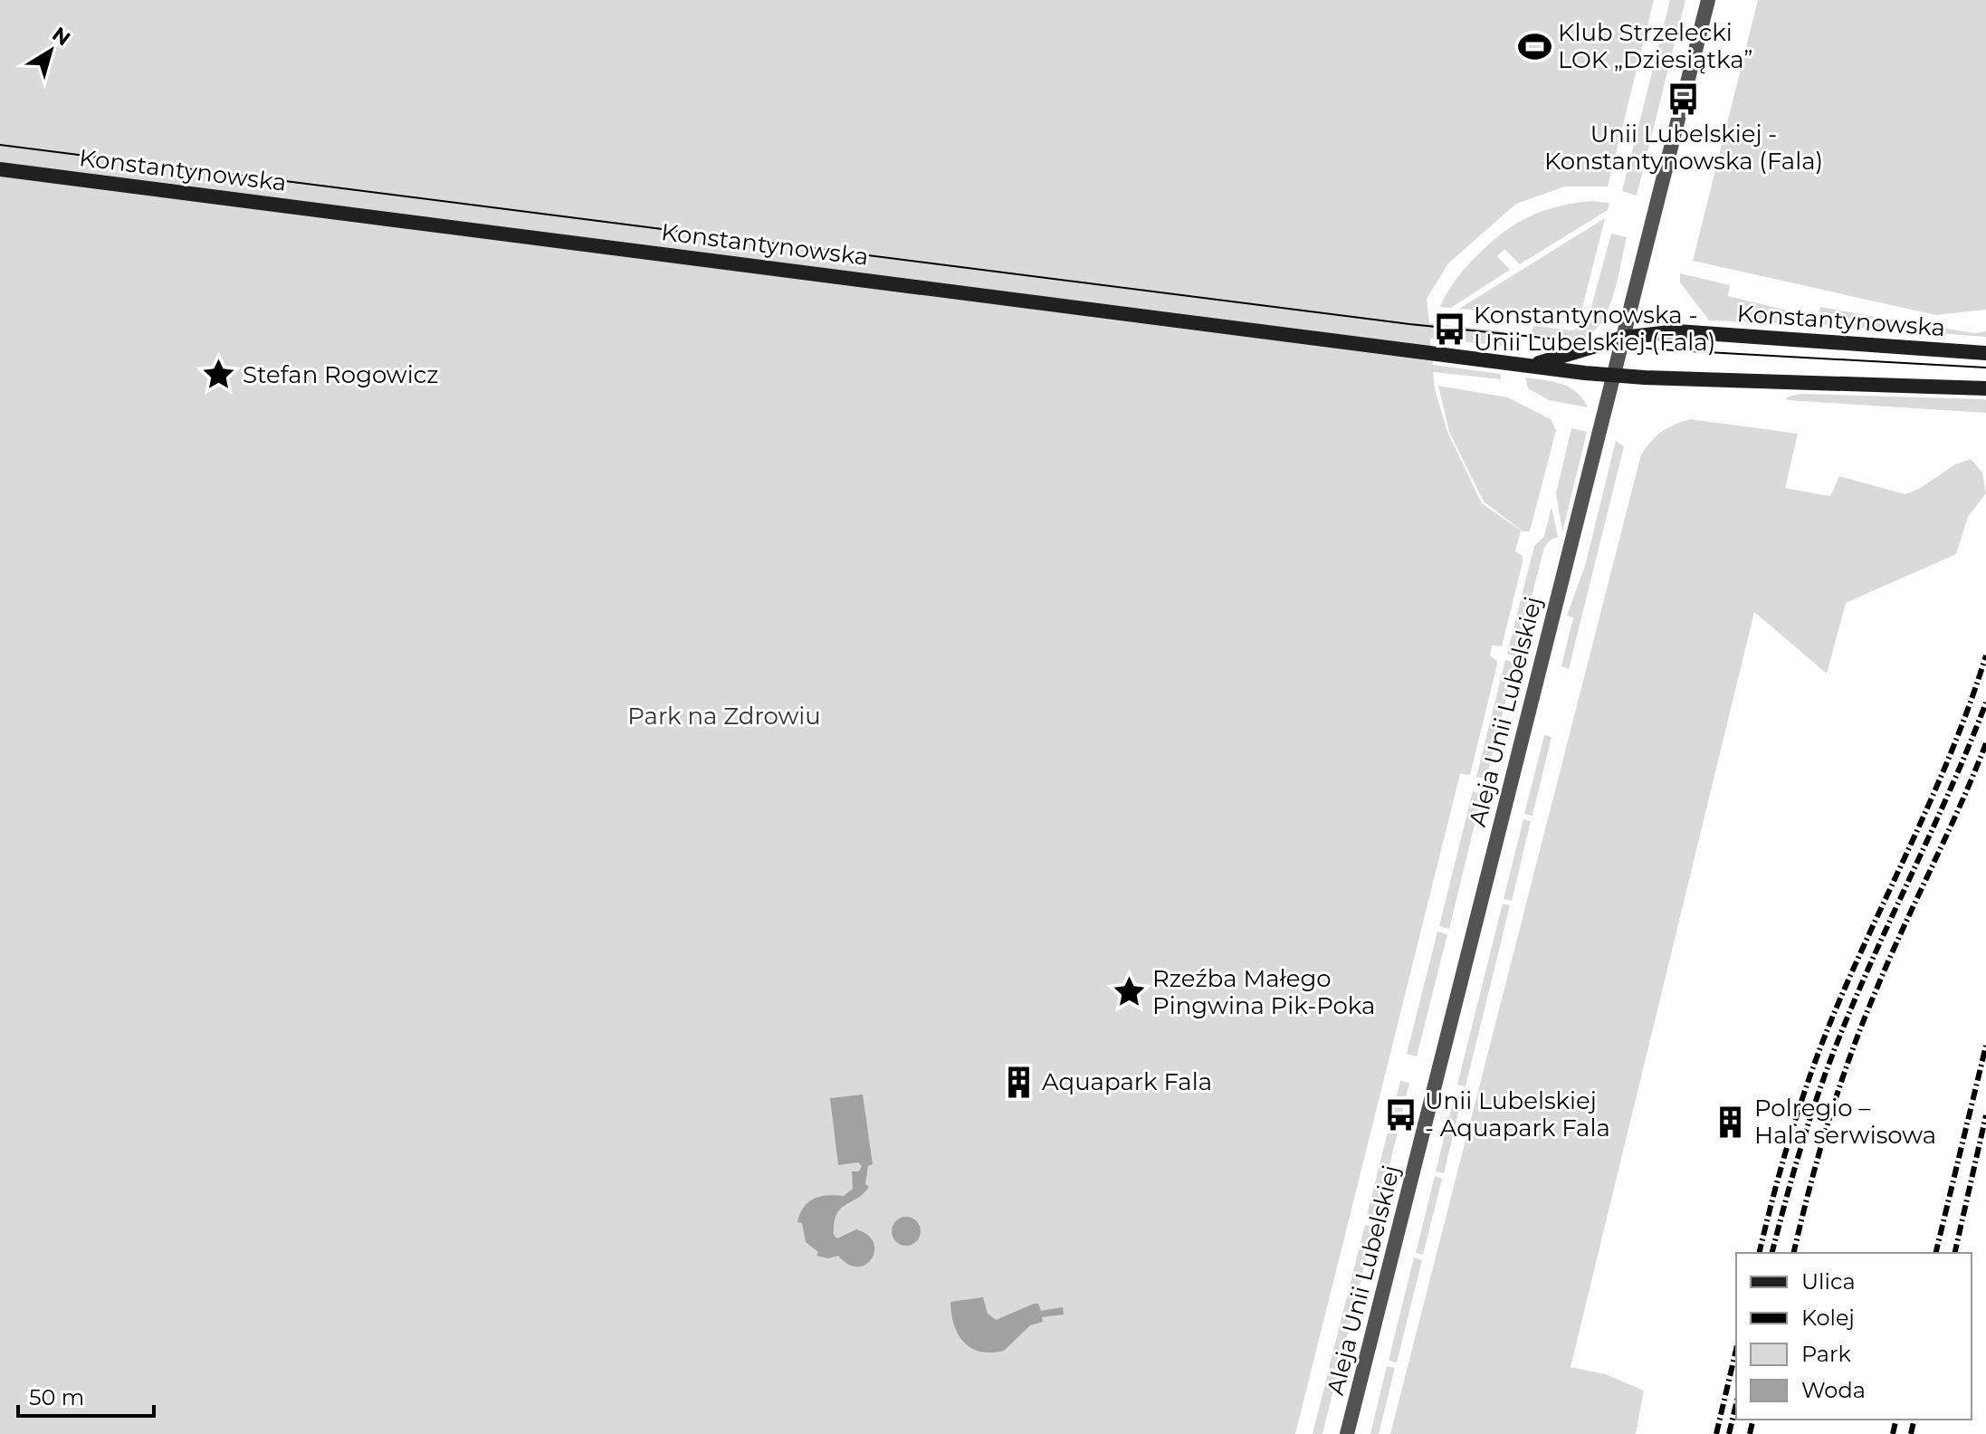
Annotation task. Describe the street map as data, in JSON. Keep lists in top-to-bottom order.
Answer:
{
  "streets": {
    "main road": ["Konstantynowska"],
    "street": ["Aleja Unii Lubelskiej"]
  },
  "crossings": [
    ["Konstantynowska", "Aleja Unii Lubelskiej"]
  ],
  "parks": ["Park na Zdrowiu"],
  "places": {
    "sports": ["Klub Strzelecki LOK „Dziesiątka”"],
    "bus stop": ["Unii Lubelskiej - Konstantynowska (Fala)", "Konstantynowska - Unii Lubelskiej (Fala)", "Unii Lubelskiej - Aquapark Fala"],
    "place": ["Stefan Rogowicz", "Rzeźba Małego Pingwina Pik-Poka"],
    "building": ["Aquapark Fala", "Polregio – Hala serwisowa"]
  },
  "legend": [
    "Ulica",
    "Kolej",
    "Park",
    "Woda"
  ],
  "scale_bar": "50 m",
  "north": "top right"
}
